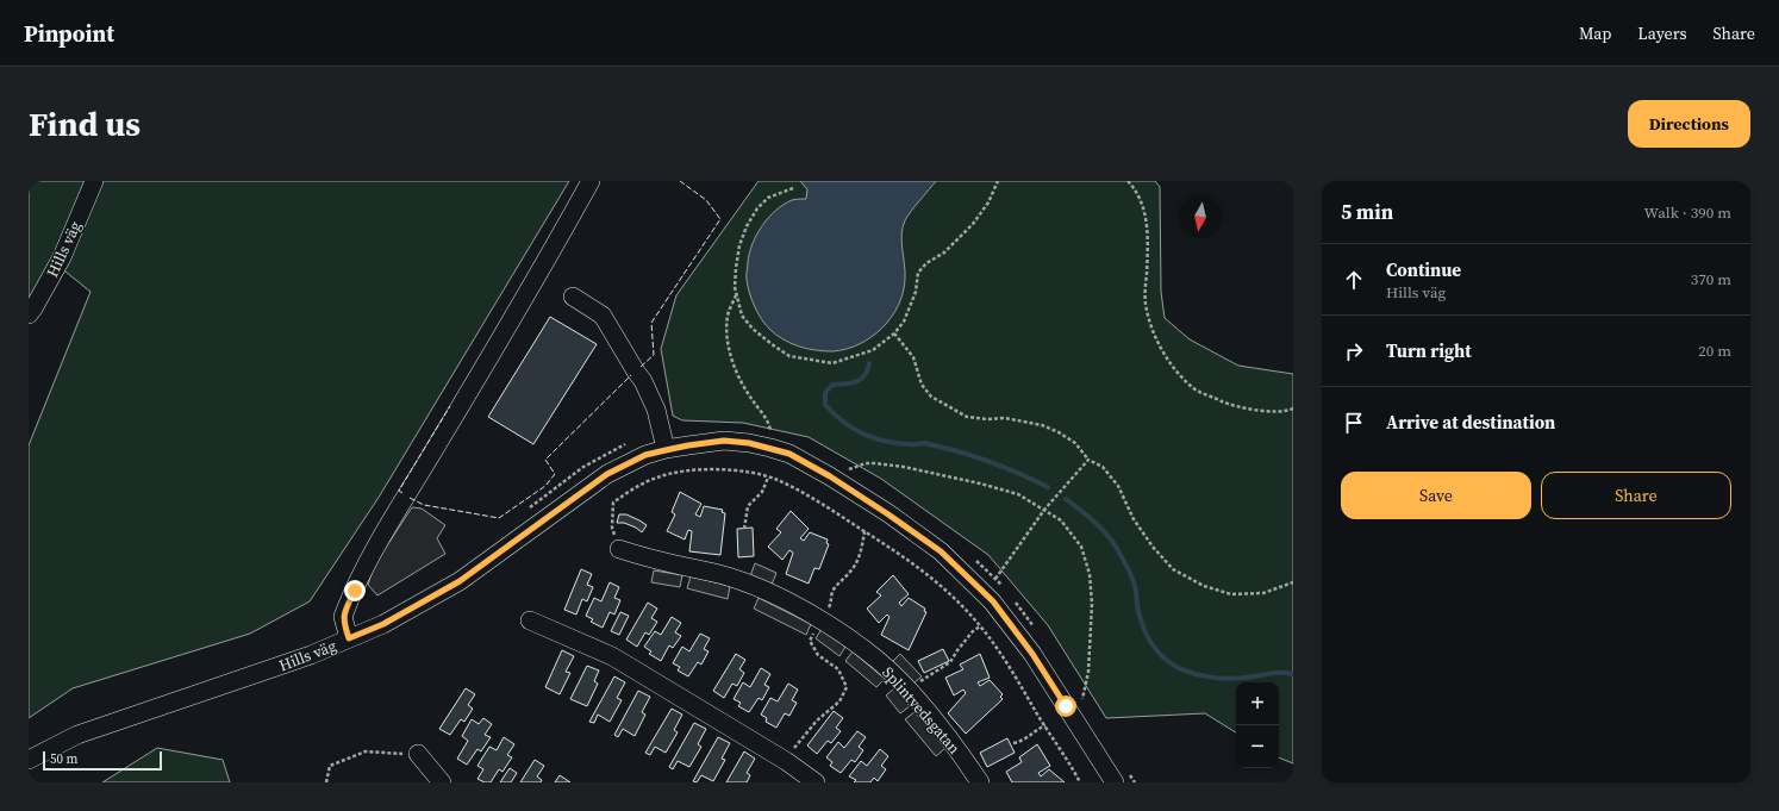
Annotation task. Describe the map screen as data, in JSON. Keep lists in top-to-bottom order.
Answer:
{
  "streets": {
    "street": ["Hills väg", "Splintvedsgatan"]
  },
  "scale_bar": "50 m",
  "north": "bottom",
  "page": {
    "header": "Pinpoint",
    "nav": ["Map", "Layers", "Share"],
    "buttons": [
      "Directions",
      ["Save", "Share"]
    ],
    "title": "Find us",
    "heading": ["5 min", "Walk · 390 m"],
    "list": [
      ["Continue", "Hills väg", "370 m"],
      ["Turn right", "20 m"],
      "Arrive at destination"
    ],
    "map_buttons": ["+", "−"],
    "scale": "50 m"
  }
}
